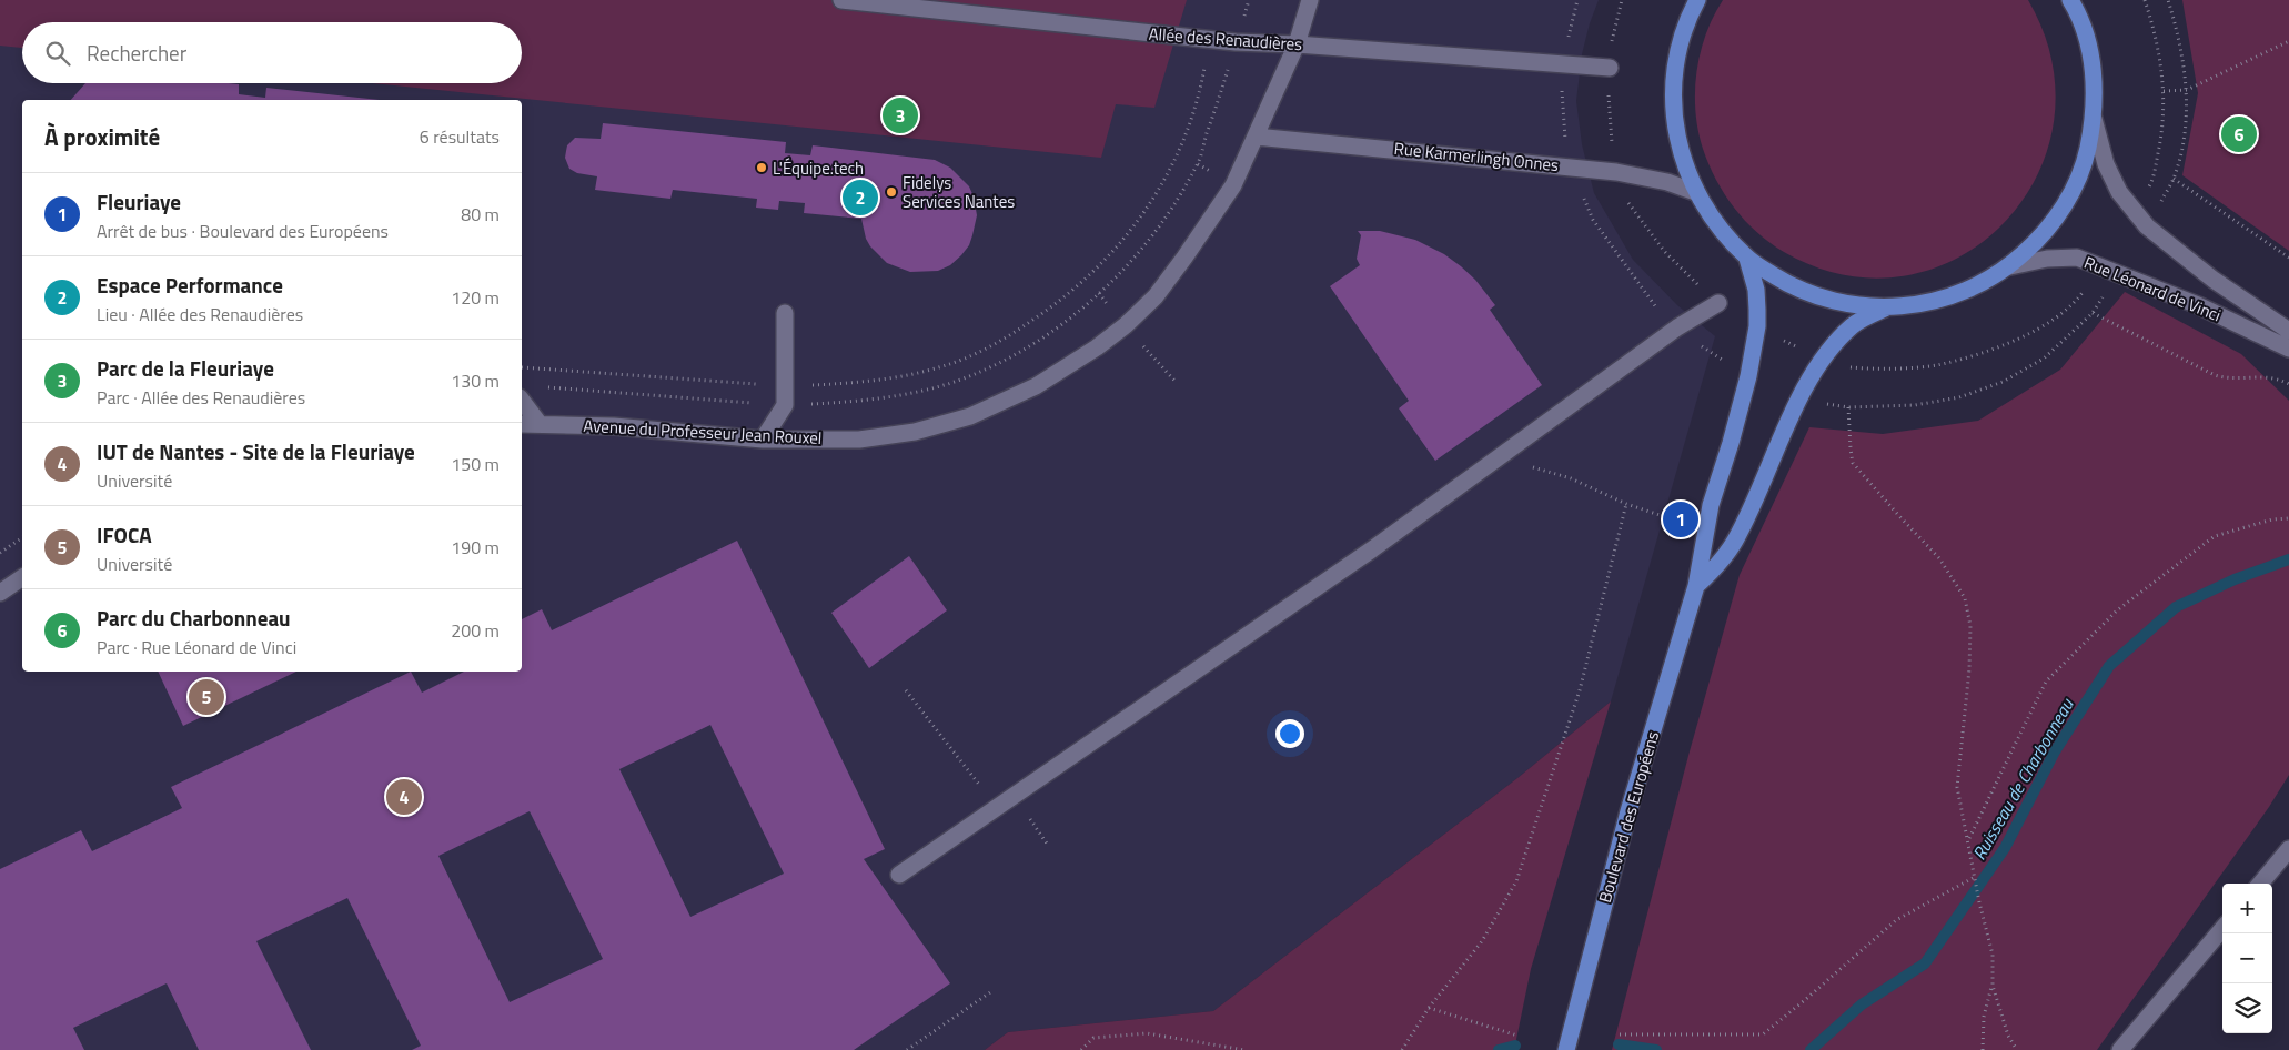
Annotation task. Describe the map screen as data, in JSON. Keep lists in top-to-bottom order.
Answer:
{
  "streets": {
    "main road": ["Boulevard des Européens"],
    "street": [
      "Allée des Renaudières",
      "Rue Karmerlingh Onnes",
      "Rue Léonard de Vinci",
      "Avenue du Professeur Jean Rouxel"
    ]
  },
  "crossings": [
    ["Allée des Renaudières", "Avenue du Professeur Jean Rouxel"],
    ["Rue Karmerlingh Onnes", "Avenue du Professeur Jean Rouxel"]
  ],
  "water": ["Ruisseau de Charbonneau"],
  "places": ["L'Équipe.tech", "Fidelys Services Nantes"],
  "page": {
    "search": "Rechercher",
    "pins": [
      "3",
      "6",
      "2",
      "1",
      "5",
      "4"
    ],
    "heading": ["À proximité", "6 résultats"],
    "list": [
      {
        "mark": "1",
        "name": "Fleuriaye",
        "note": "Arrêt de bus · Boulevard des Européens",
        "value": "80 m"
      },
      {
        "mark": "2",
        "name": "Espace Performance",
        "note": "Lieu · Allée des Renaudières",
        "value": "120 m"
      },
      {
        "mark": "3",
        "name": "Parc de la Fleuriaye",
        "note": "Parc · Allée des Renaudières",
        "value": "130 m"
      },
      {
        "mark": "4",
        "name": "IUT de Nantes - Site de la Fleuriaye",
        "note": "Université",
        "value": "150 m"
      },
      {
        "mark": "5",
        "name": "IFOCA",
        "note": "Université",
        "value": "190 m"
      },
      {
        "mark": "6",
        "name": "Parc du Charbonneau",
        "note": "Parc · Rue Léonard de Vinci",
        "value": "200 m"
      }
    ],
    "map_buttons": ["+", "−"]
  }
}
